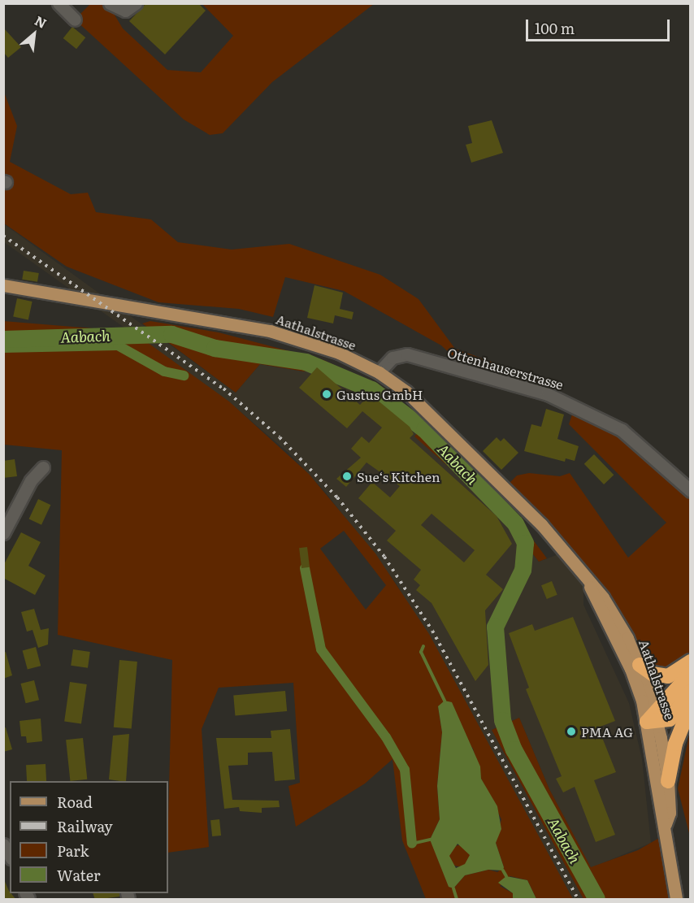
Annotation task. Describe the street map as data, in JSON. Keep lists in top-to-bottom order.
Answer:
{
  "streets": {
    "main road": ["Aathalstrasse"],
    "street": ["Ottenhauserstrasse"]
  },
  "crossings": [
    ["Aathalstrasse", "Ottenhauserstrasse"]
  ],
  "water": ["Aabach"],
  "places": ["Gustus GmbH", "Sue‘s Kitchen", "PMA AG"],
  "legend": [
    "Road",
    "Railway",
    "Park",
    "Water"
  ],
  "scale_bar": "100 m",
  "north": "top right"
}
